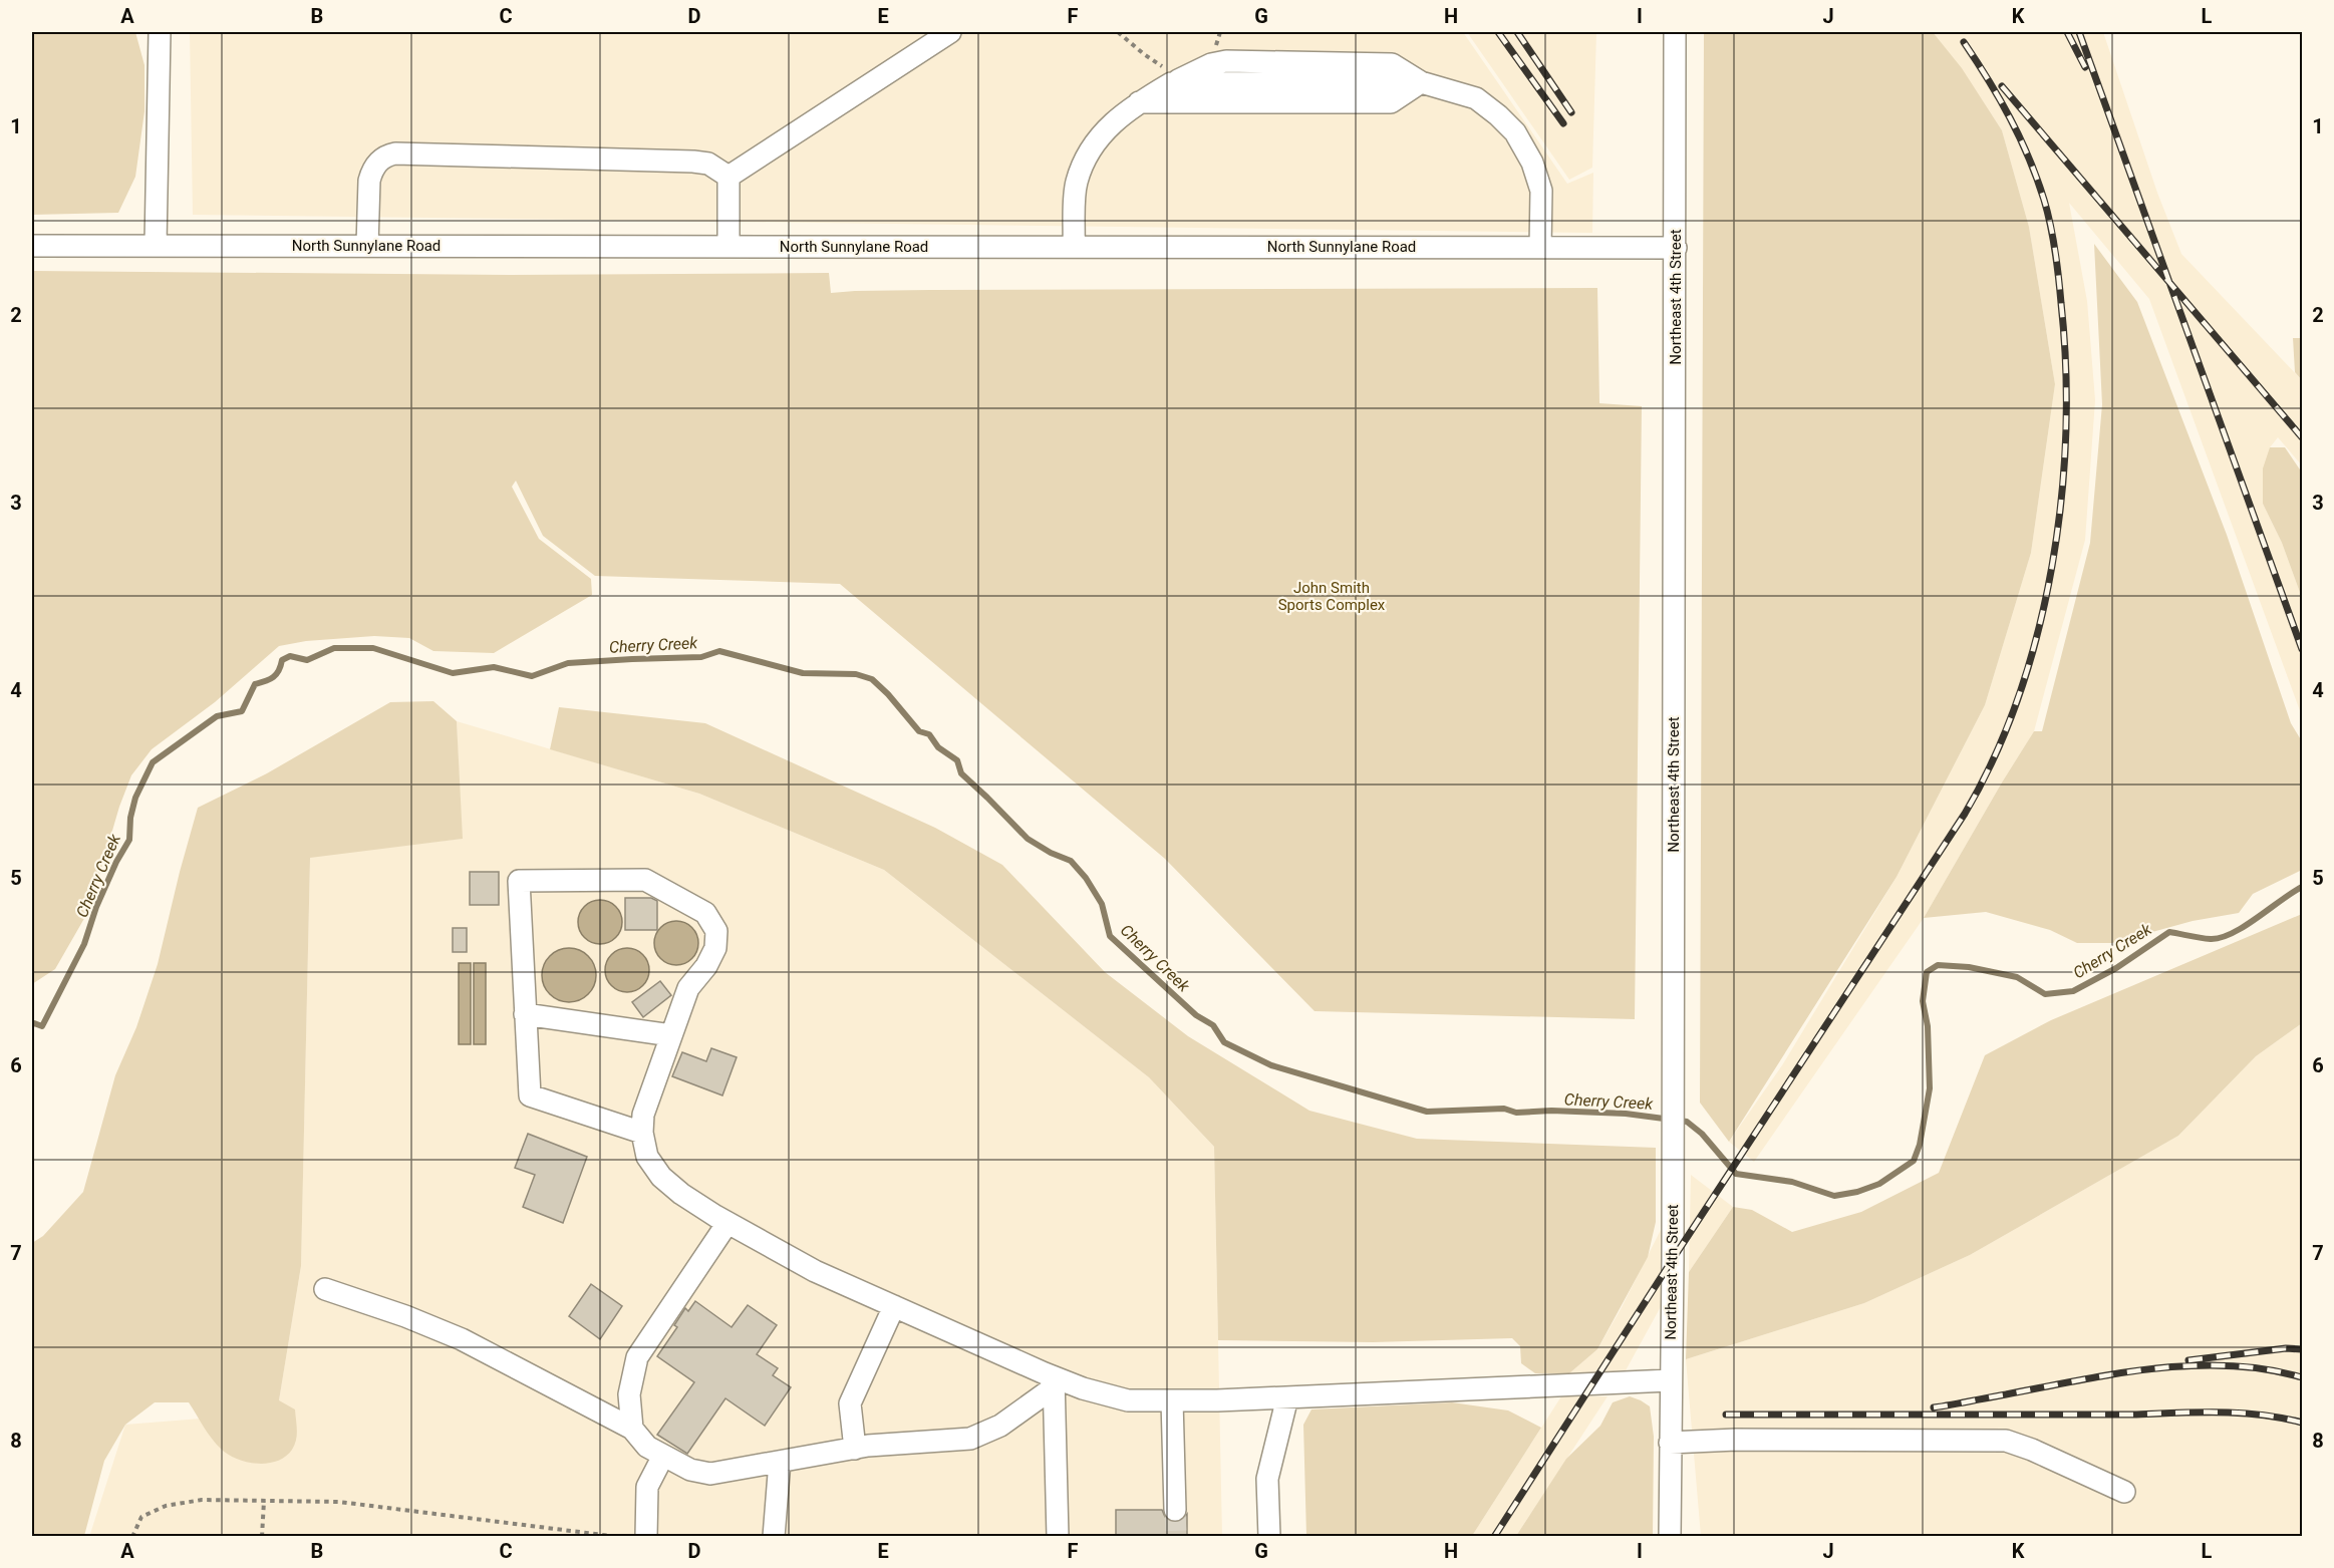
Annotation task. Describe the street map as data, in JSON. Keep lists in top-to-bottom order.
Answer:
{
  "streets": {
    "street": ["North Sunnylane Road", "Northeast 4th Street"]
  },
  "crossings": [
    ["North Sunnylane Road", "Northeast 4th Street"]
  ],
  "water": ["Cherry Creek"],
  "parks": ["John Smith Sports Complex"],
  "grid": {
    "columns": [
      "A",
      "B",
      "C",
      "D",
      "E",
      "F",
      "G",
      "H",
      "I",
      "J",
      "K",
      "L"
    ],
    "rows": [
      "1",
      "2",
      "3",
      "4",
      "5",
      "6",
      "7",
      "8"
    ]
  }
}
